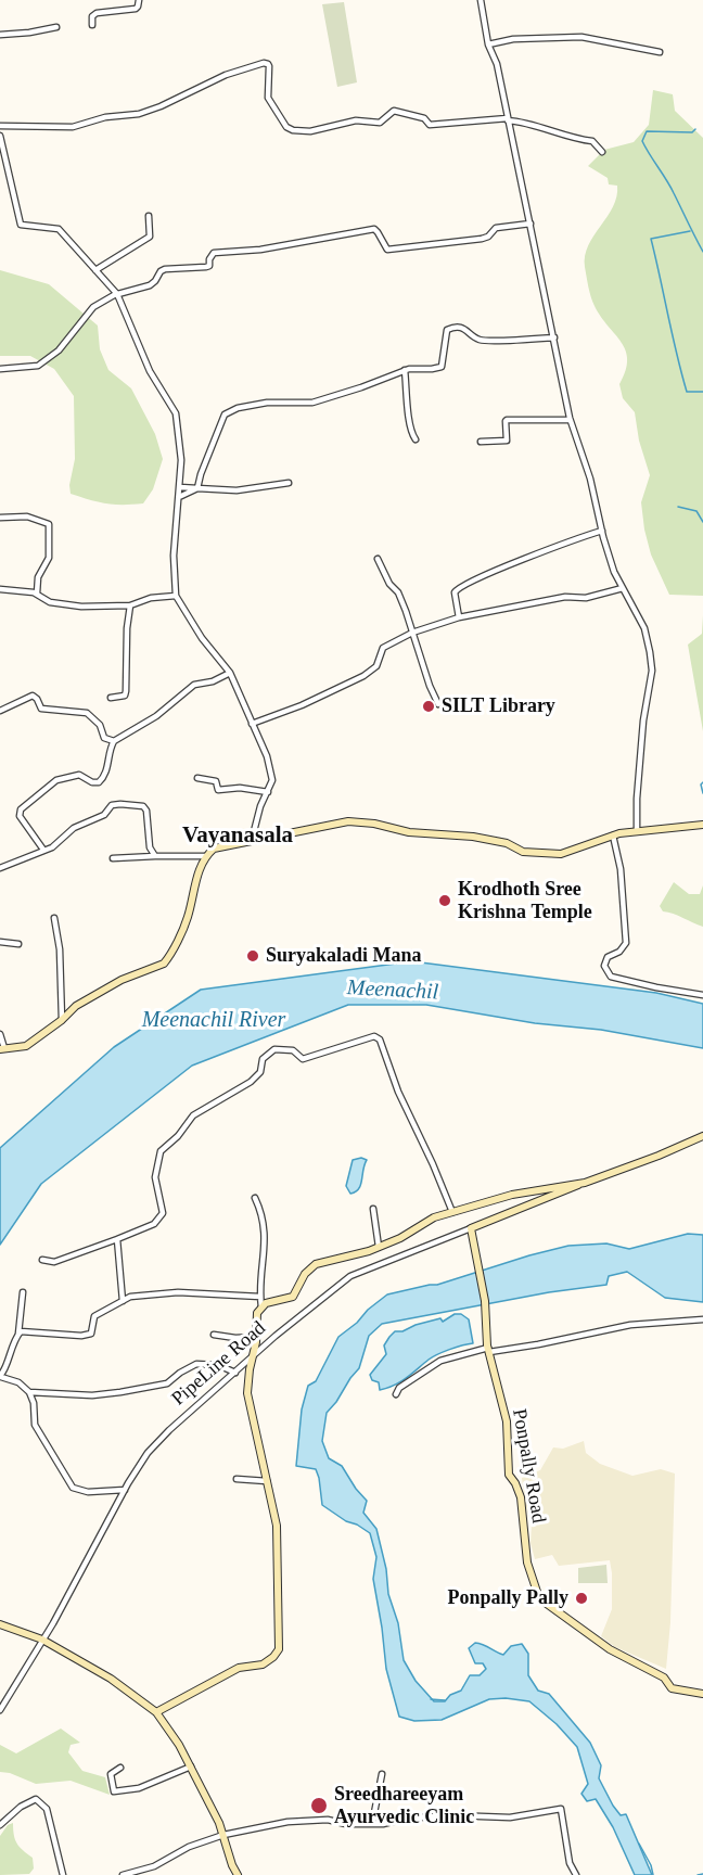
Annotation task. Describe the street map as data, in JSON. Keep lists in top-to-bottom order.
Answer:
{
  "streets": {
    "main road": ["PipeLine Road", "Ponpally Road"]
  },
  "crossings": [
    ["PipeLine Road", "Ponpally Road"]
  ],
  "districts": ["Vayanasala"],
  "water": ["Meenachil", "Meenachil River"],
  "places": [
    "SILT Library",
    "Krodhoth Sree Krishna Temple",
    "Suryakaladi Mana",
    "Ponpally Pally",
    "Sreedhareeyam Ayurvedic Clinic"
  ]
}
